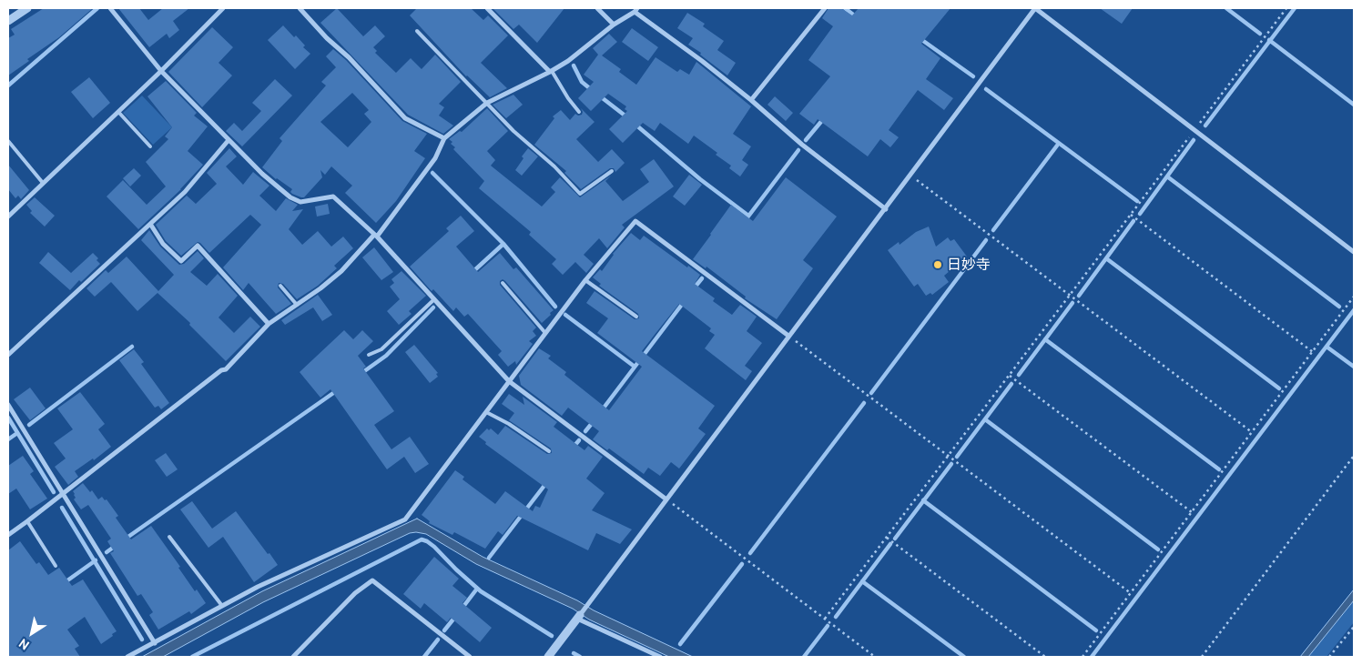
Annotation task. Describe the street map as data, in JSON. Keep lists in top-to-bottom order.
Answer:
{
  "places": ["日妙寺"],
  "north": "bottom left"
}
